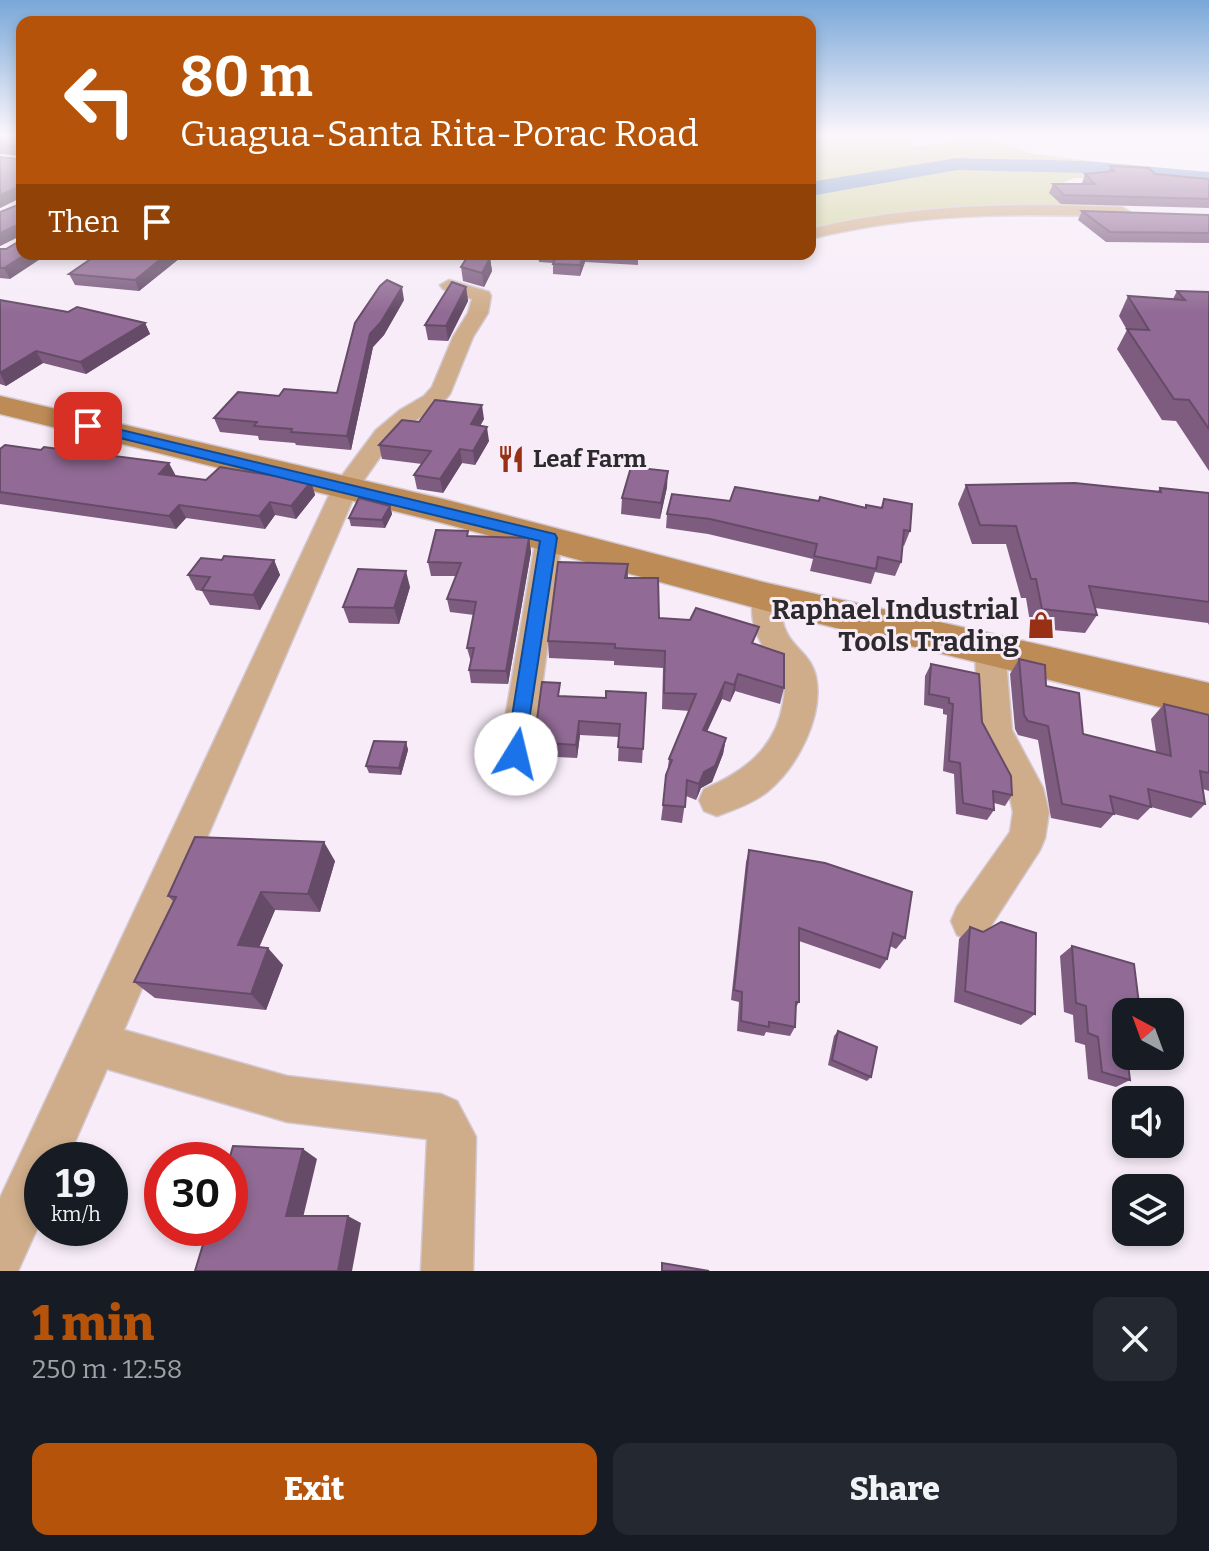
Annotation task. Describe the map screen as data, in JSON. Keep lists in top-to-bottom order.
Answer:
{
  "places": {
    "restaurant": ["Leaf Farm"],
    "shop": ["Raphael Industrial Tools Trading"]
  },
  "north": "top left",
  "page": {
    "turn": ["80 m", "Guagua-Santa Rita-Porac Road"],
    "then": "Then",
    "speed": "19 km/h",
    "limit": "30",
    "heading": ["1 min", "250 m · 12:58"],
    "buttons": ["Exit", "Share"]
  }
}
